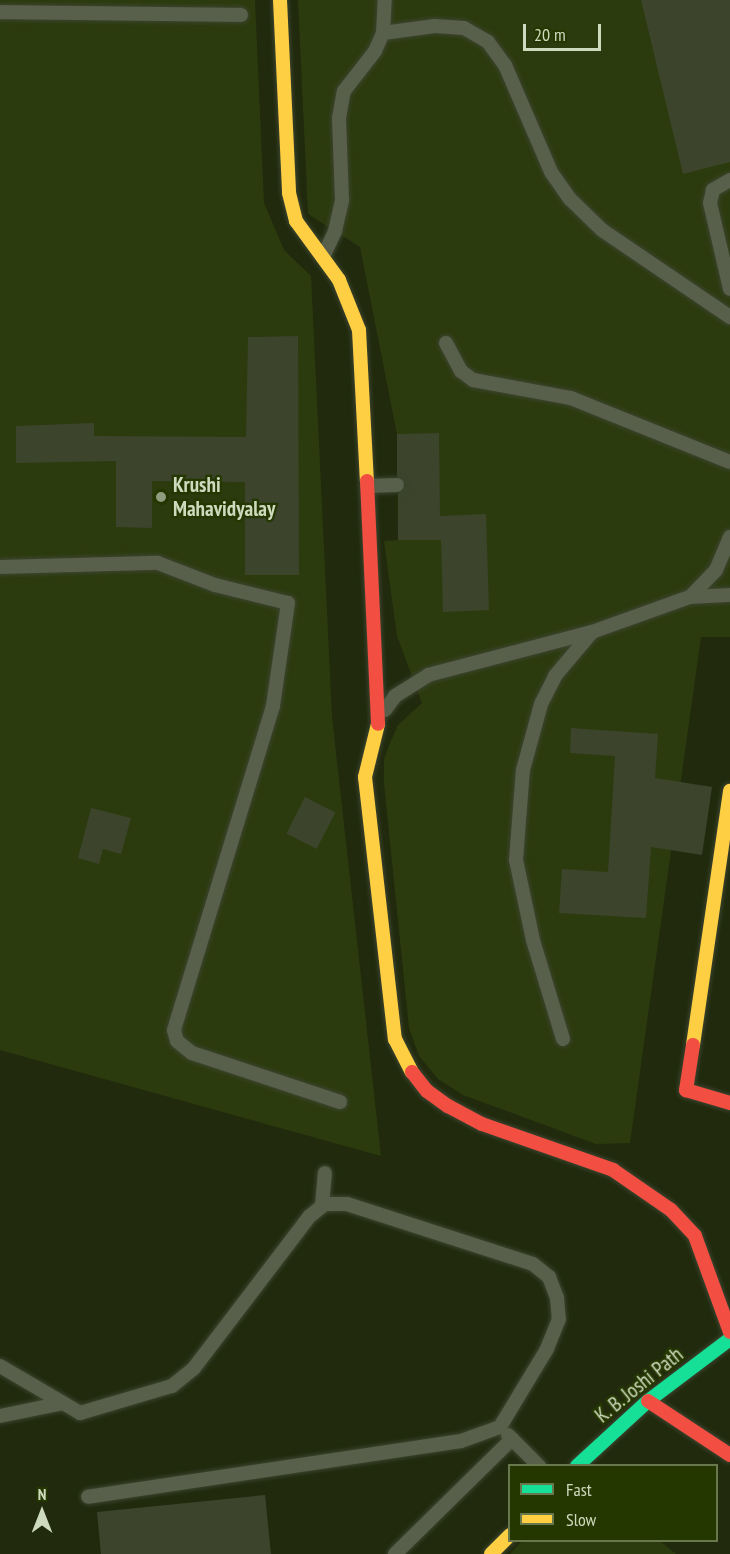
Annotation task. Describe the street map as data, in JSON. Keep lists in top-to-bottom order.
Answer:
{
  "streets": {
    "main road": ["K. B. Joshi Path"]
  },
  "places": ["Krushi Mahavidyalay"],
  "legend": ["Fast", "Slow"],
  "scale_bar": "20 m",
  "north": "top"
}
